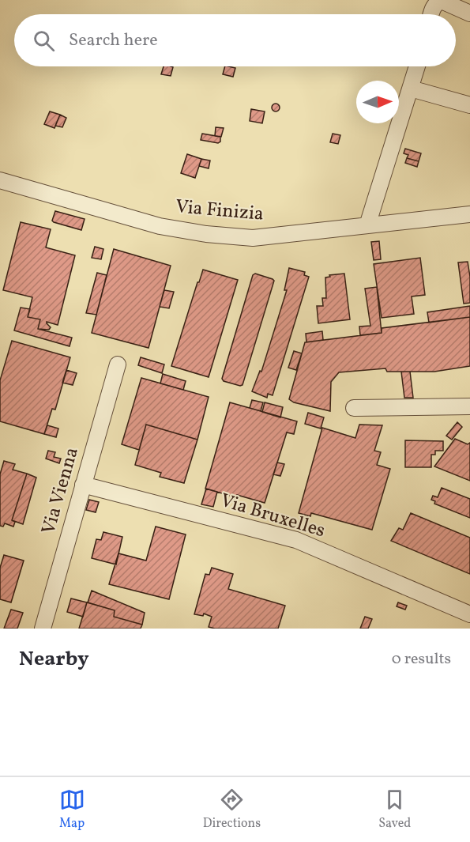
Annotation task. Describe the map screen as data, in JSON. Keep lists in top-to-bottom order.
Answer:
{
  "streets": {
    "street": ["Via Finizia", "Via Vienna", "Via Bruxelles"]
  },
  "crossings": [
    ["Via Vienna", "Via Bruxelles"]
  ],
  "north": "right",
  "page": {
    "search": "Search here",
    "heading": ["Nearby", "0 results"],
    "nav": ["Map", "Directions", "Saved"]
  }
}
